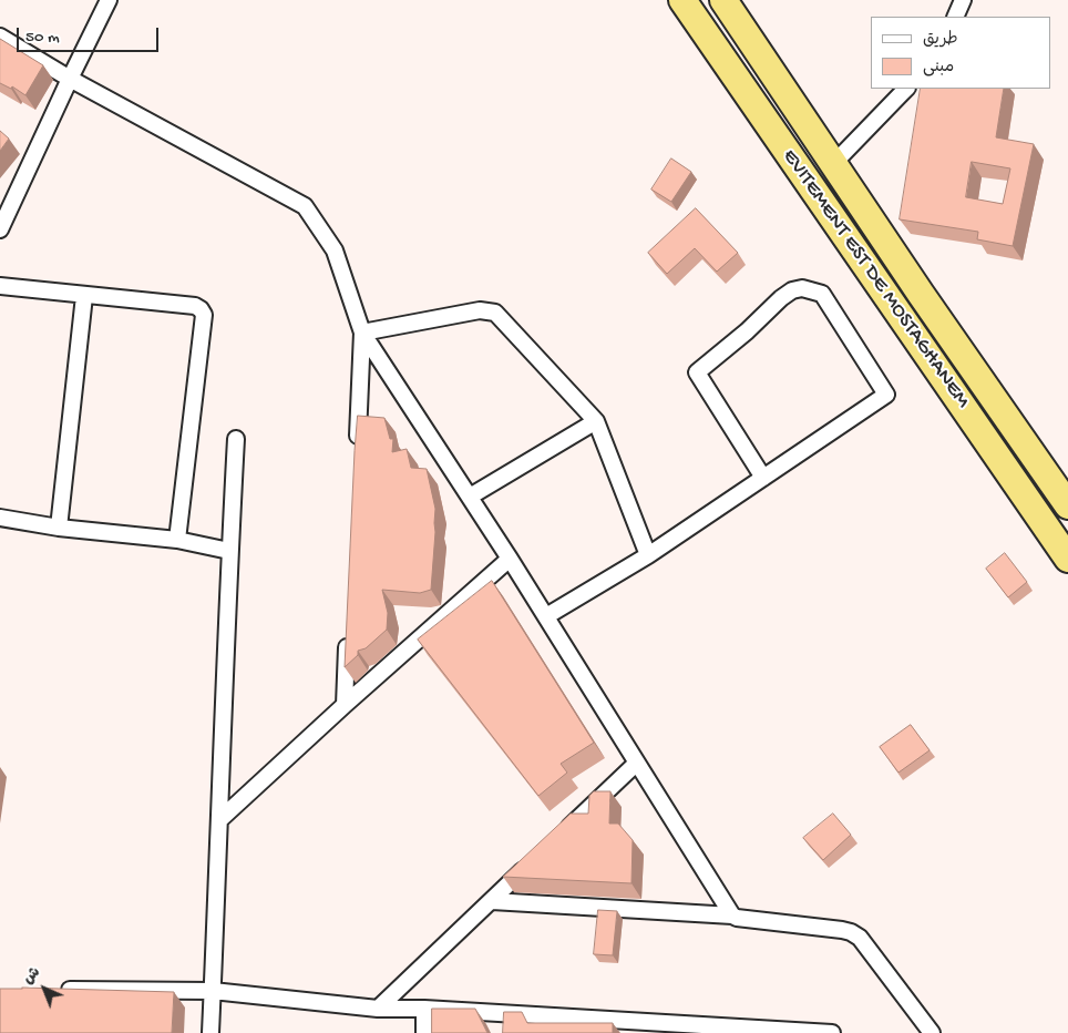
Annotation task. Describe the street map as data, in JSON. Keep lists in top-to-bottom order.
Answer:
{
  "streets": {
    "highway": ["EVITEMENT EST DE MOSTAGHANEM"]
  },
  "legend": ["طريق", "مبنى"],
  "scale_bar": "50 m",
  "north": "top left"
}
